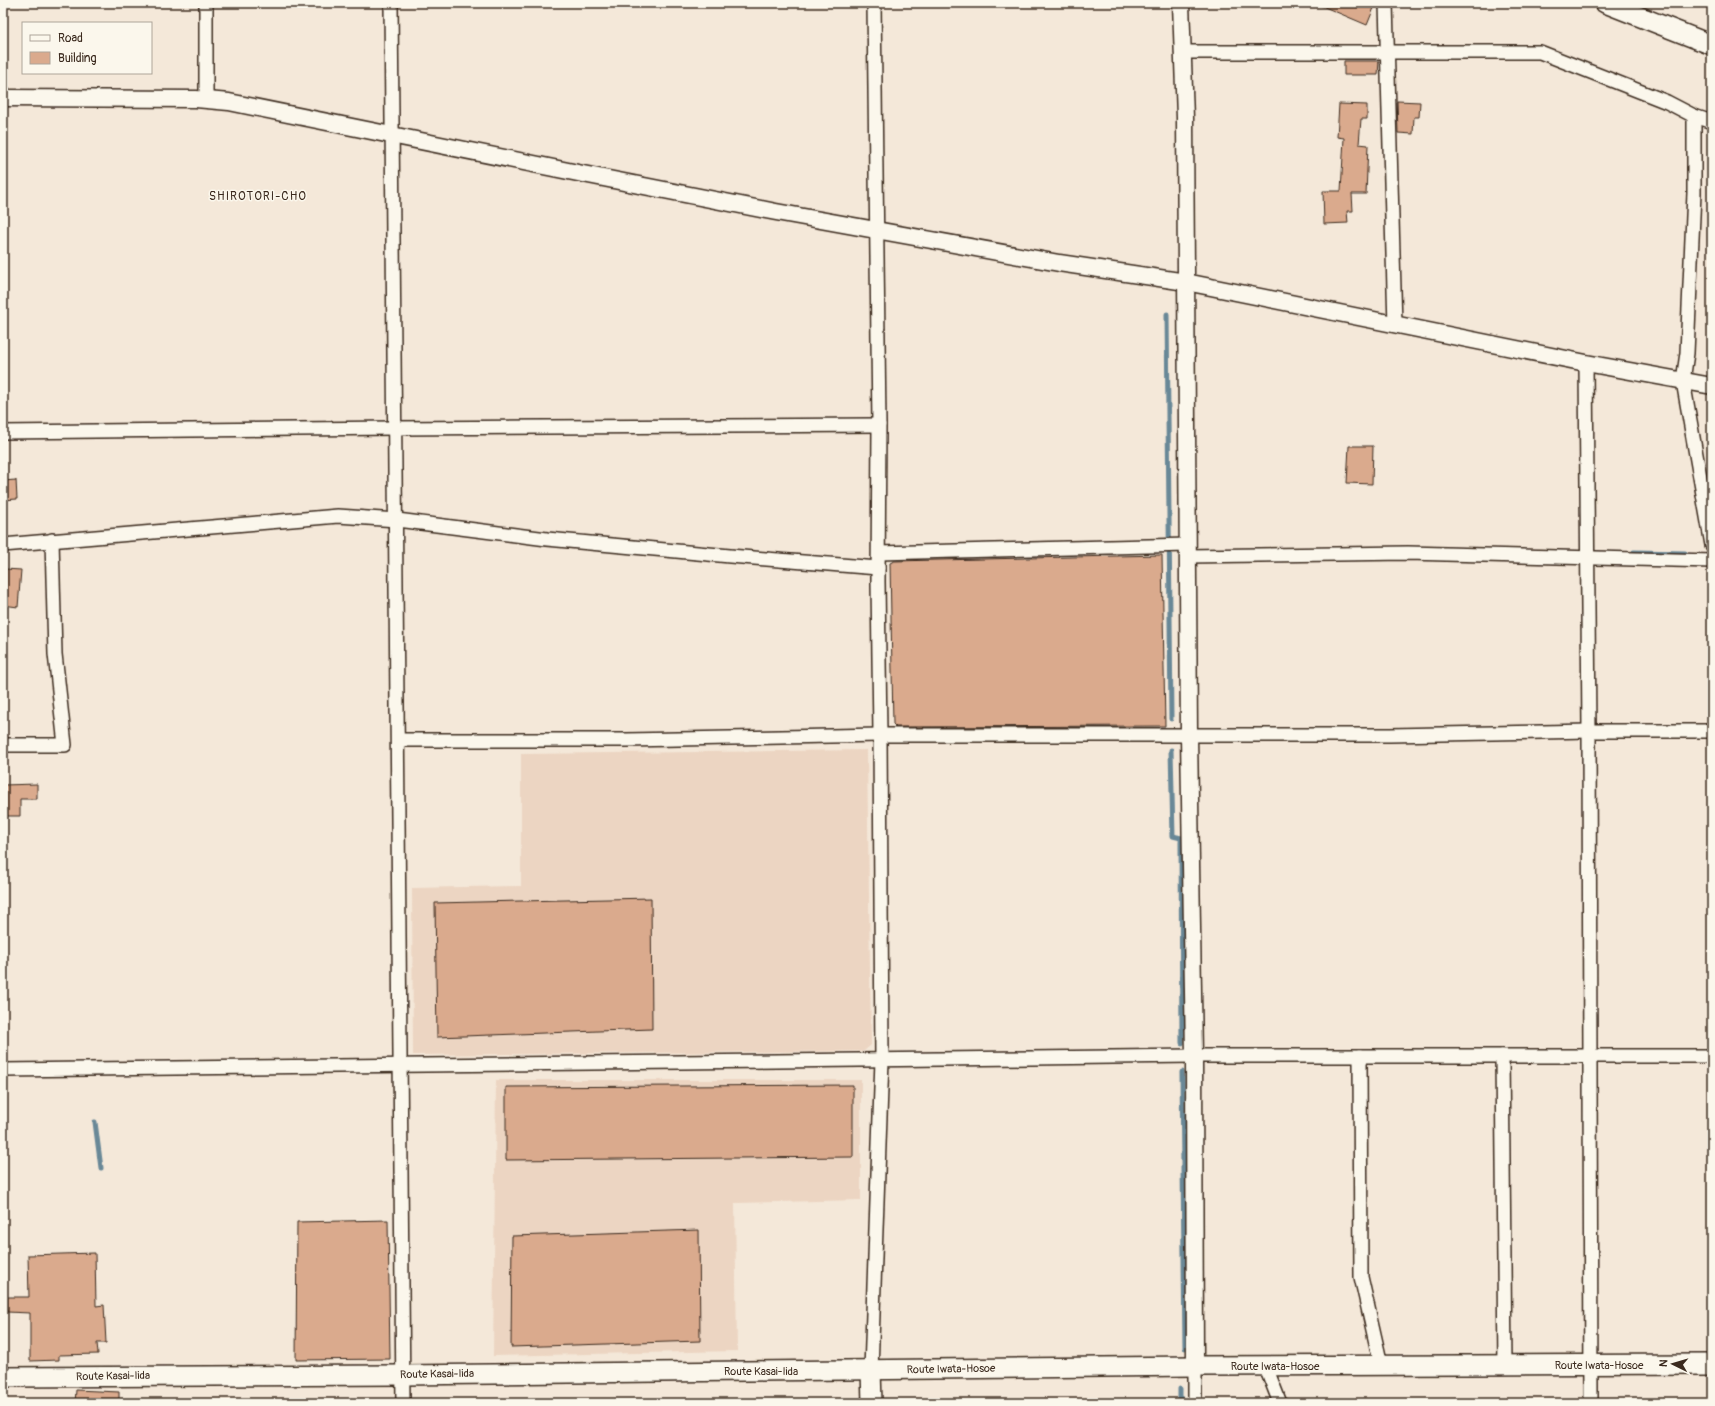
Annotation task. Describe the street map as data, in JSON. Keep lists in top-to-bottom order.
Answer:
{
  "streets": {
    "main road": ["Route Iwata-Hosoe", "Route Kasai-Iida"]
  },
  "crossings": [
    ["Route Iwata-Hosoe", "Route Kasai-Iida"]
  ],
  "districts": ["SHIROTORI-CHO"],
  "legend": ["Road", "Building"],
  "north": "left"
}
